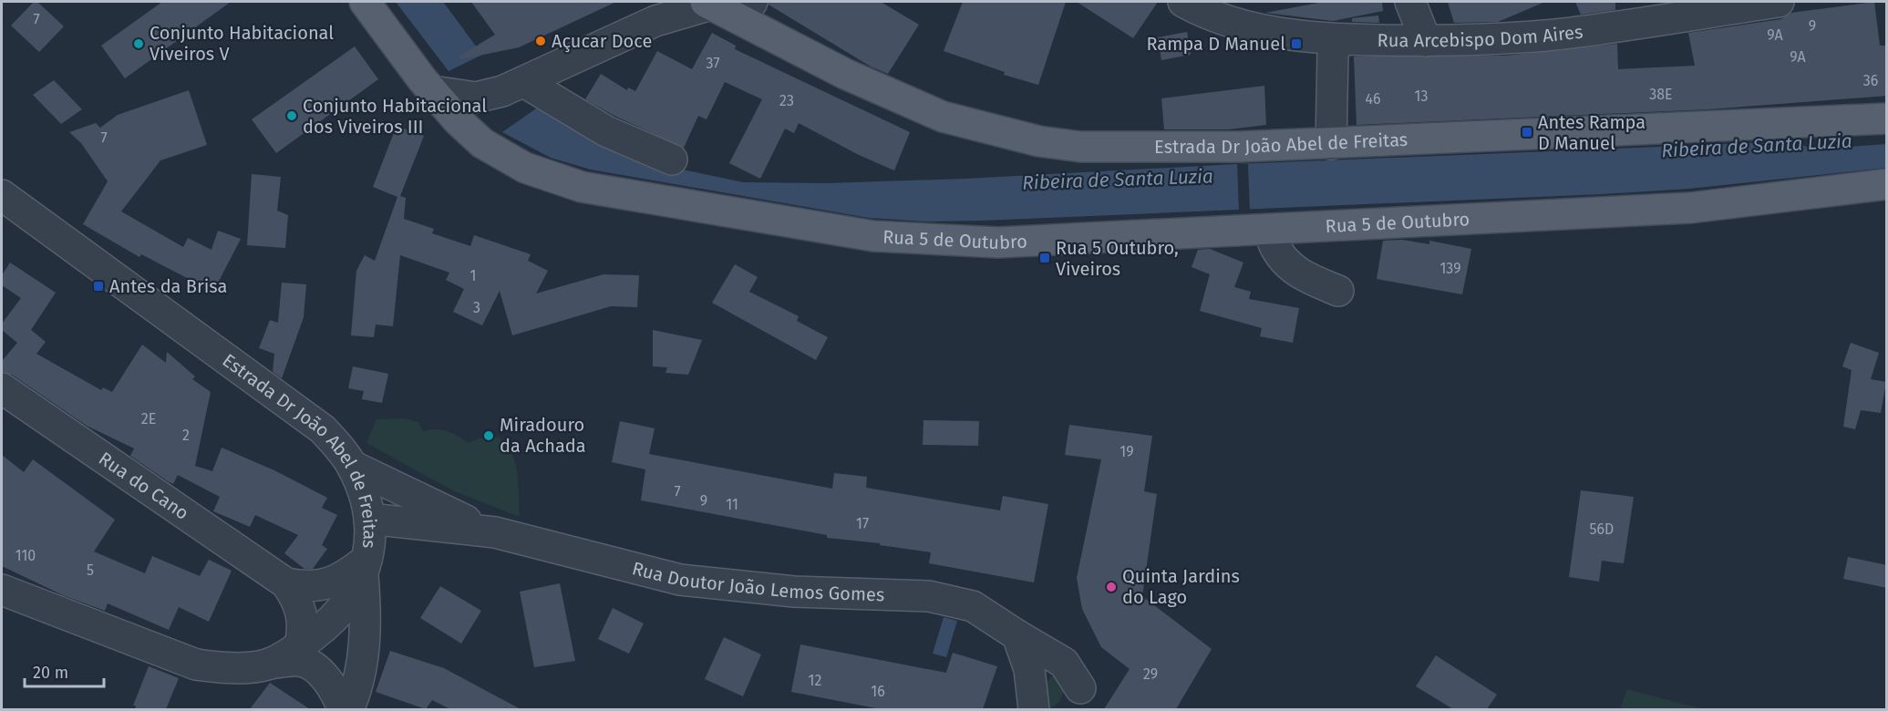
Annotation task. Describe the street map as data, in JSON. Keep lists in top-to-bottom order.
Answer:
{
  "streets": {
    "main road": ["Estrada Dr João Abel de Freitas", "Rua 5 de Outubro"],
    "street": ["Rua Arcebispo Dom Aires", "Rua do Cano", "Rua Doutor João Lemos Gomes"]
  },
  "crossings": [
    ["Estrada Dr João Abel de Freitas", "Rua do Cano"],
    ["Estrada Dr João Abel de Freitas", "Rua Doutor João Lemos Gomes"]
  ],
  "water": ["Ribeira de Santa Luzia"],
  "places": {
    "other": [
      "Açucar Doce",
      "Conjunto Habitacional Viveiros V",
      "Conjunto Habitacional dos Viveiros III",
      "Miradouro da Achada",
      "Quinta Jardins do Lago"
    ],
    "transit": [
      "Rampa D Manuel",
      "Antes Rampa D Manuel",
      "Rua 5 Outubro, Viveiros",
      "Antes da Brisa"
    ]
  },
  "house_numbers": [
    "7",
    "9",
    "9A",
    "9A",
    "37",
    "36",
    "38E",
    "13",
    "46",
    "23",
    "7",
    "139",
    "1",
    "3",
    "2E",
    "2",
    "19",
    "7",
    "9",
    "11",
    "17",
    "56D",
    "110",
    "5",
    "29",
    "12",
    "16"
  ],
  "scale_bar": "20 m"
}
